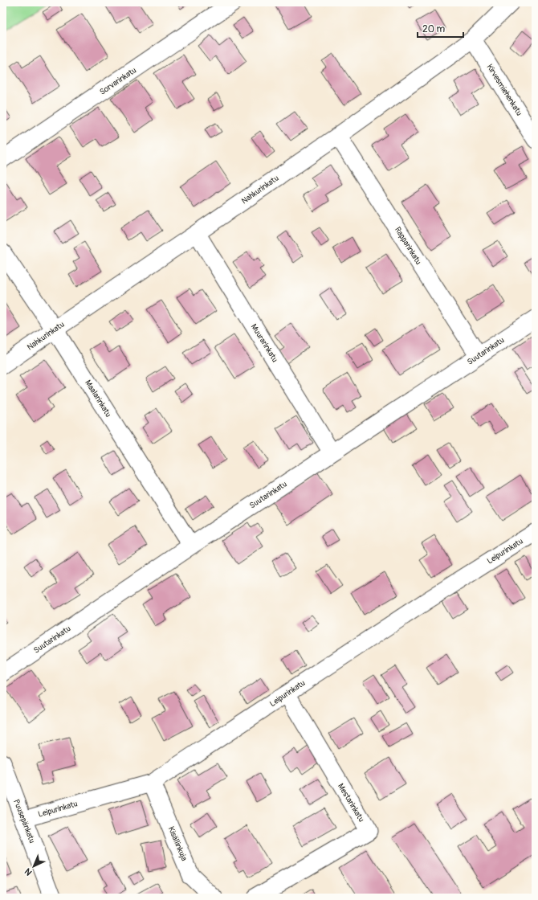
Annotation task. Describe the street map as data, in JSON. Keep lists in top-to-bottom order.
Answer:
{
  "streets": {
    "street": [
      "Sorvarinkatu",
      "Kirvesmiehenkatu",
      "Nahkurinkatu",
      "Rapparinkatu",
      "Muurarinkatu",
      "Suutarinkatu",
      "Maalarinkatu",
      "Leipurinkatu",
      "Mestarinkatu",
      "Puusepänkatu",
      "Kisällinkuja"
    ]
  },
  "crossings": [
    ["Kirvesmiehenkatu", "Nahkurinkatu"],
    ["Nahkurinkatu", "Rapparinkatu"],
    ["Nahkurinkatu", "Muurarinkatu"],
    ["Nahkurinkatu", "Maalarinkatu"],
    ["Rapparinkatu", "Suutarinkatu"],
    ["Muurarinkatu", "Suutarinkatu"],
    ["Suutarinkatu", "Maalarinkatu"],
    ["Leipurinkatu", "Mestarinkatu"],
    ["Leipurinkatu", "Puusepänkatu"],
    ["Leipurinkatu", "Kisällinkuja"]
  ],
  "scale_bar": "20 m",
  "north": "bottom left"
}
